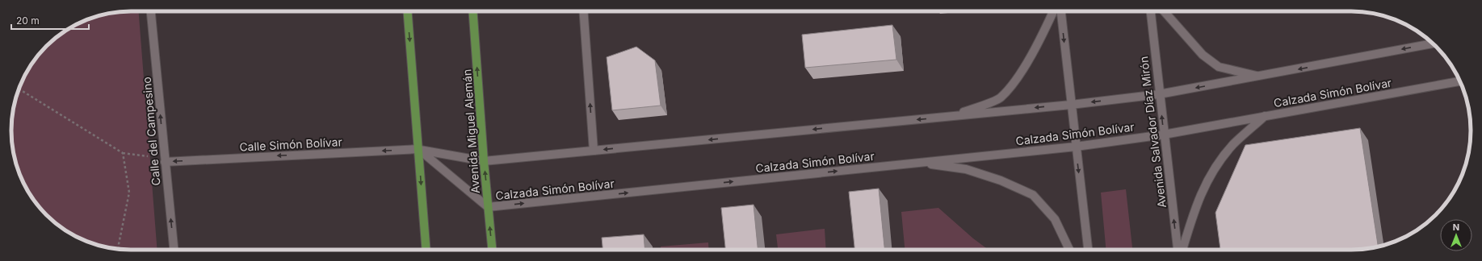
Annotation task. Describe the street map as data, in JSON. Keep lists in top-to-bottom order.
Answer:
{
  "streets": {
    "main road": [
      "Calzada Simón Bolívar",
      "Calle del Campesino",
      "Avenida Miguel Alemán",
      "Avenida Salvador Díaz Mirón",
      "Calle Simón Bolívar"
    ]
  },
  "crossings": [
    ["Calzada Simón Bolívar", "Avenida Miguel Alemán"],
    ["Calzada Simón Bolívar", "Avenida Salvador Díaz Mirón"],
    ["Calzada Simón Bolívar", "Calle Simón Bolívar"],
    ["Calle del Campesino", "Calle Simón Bolívar"]
  ],
  "one_way": ["Calle del Campesino", "Avenida Salvador Díaz Mirón", "Calle Simón Bolívar"],
  "scale_bar": "20 m",
  "north": "top"
}
